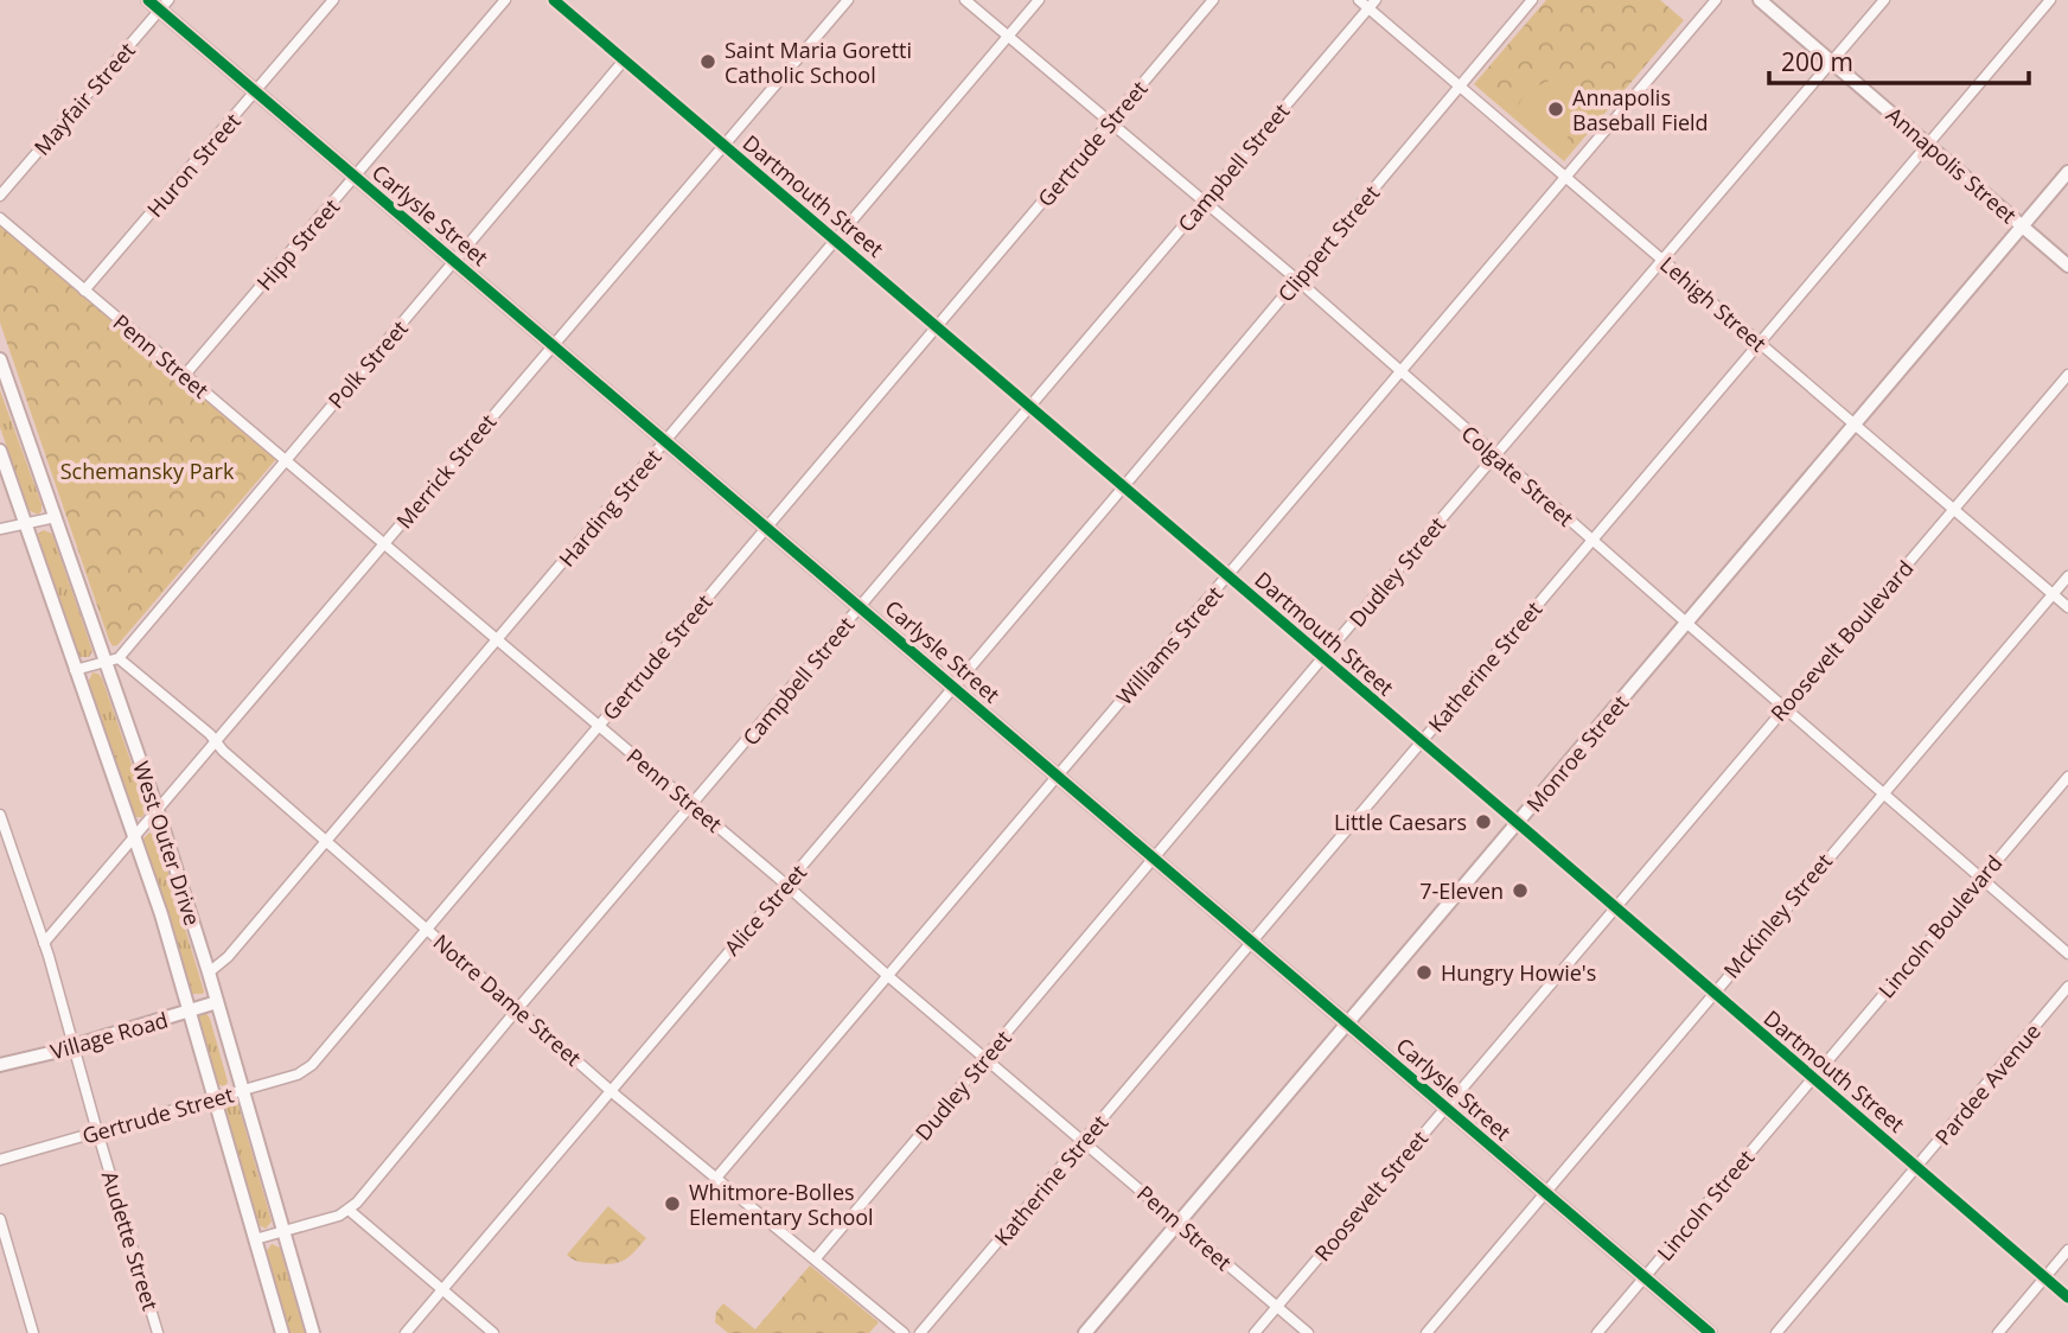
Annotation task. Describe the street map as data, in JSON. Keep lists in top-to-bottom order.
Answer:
{
  "streets": {
    "street": [
      "Mayfair Street",
      "Gertrude Street",
      "Huron Street",
      "Annapolis Street",
      "Campbell Street",
      "Dartmouth Street",
      "Carlysle Street",
      "Clippert Street",
      "Hipp Street",
      "Lehigh Street",
      "Penn Street",
      "Polk Street",
      "Merrick Street",
      "Colgate Street",
      "Harding Street",
      "Dudley Street",
      "Roosevelt Boulevard",
      "Williams Street",
      "Katherine Street",
      "Monroe Street",
      "West Outer Drive",
      "Alice Street",
      "McKinley Street",
      "Lincoln Boulevard",
      "Notre Dame Street",
      "Village Road",
      "Pardee Avenue",
      "Roosevelt Street",
      "Lincoln Street",
      "Audette Street"
    ]
  },
  "crossings": [
    ["Mayfair Street", "Carlysle Street"],
    ["Gertrude Street", "Dartmouth Street"],
    ["Gertrude Street", "Carlysle Street"],
    ["Gertrude Street", "Penn Street"],
    ["Gertrude Street", "Colgate Street"],
    ["Gertrude Street", "West Outer Drive"],
    ["Gertrude Street", "Notre Dame Street"],
    ["Gertrude Street", "Audette Street"],
    ["Huron Street", "Carlysle Street"],
    ["Huron Street", "Penn Street"],
    ["Annapolis Street", "Dudley Street"],
    ["Annapolis Street", "Katherine Street"],
    ["Annapolis Street", "Monroe Street"],
    ["Campbell Street", "Dartmouth Street"],
    ["Campbell Street", "Carlysle Street"],
    ["Campbell Street", "Lehigh Street"],
    ["Campbell Street", "Penn Street"],
    ["Campbell Street", "Colgate Street"],
    ["Campbell Street", "West Outer Drive"],
    ["Campbell Street", "Notre Dame Street"],
    ["Dartmouth Street", "Clippert Street"],
    ["Dartmouth Street", "Polk Street"],
    ["Dartmouth Street", "Merrick Street"],
    ["Dartmouth Street", "Harding Street"],
    ["Dartmouth Street", "Dudley Street"],
    ["Dartmouth Street", "Roosevelt Boulevard"],
    ["Dartmouth Street", "Williams Street"],
    ["Dartmouth Street", "Katherine Street"],
    ["Dartmouth Street", "Monroe Street"],
    ["Dartmouth Street", "Alice Street"],
    ["Dartmouth Street", "McKinley Street"],
    ["Dartmouth Street", "Lincoln Boulevard"],
    ["Dartmouth Street", "Pardee Avenue"],
    ["Dartmouth Street", "Roosevelt Street"],
    ["Dartmouth Street", "Lincoln Street"],
    ["Carlysle Street", "Hipp Street"],
    ["Carlysle Street", "Polk Street"],
    ["Carlysle Street", "Merrick Street"],
    ["Carlysle Street", "Harding Street"],
    ["Carlysle Street", "Dudley Street"],
    ["Carlysle Street", "Williams Street"],
    ["Carlysle Street", "Katherine Street"],
    ["Carlysle Street", "Monroe Street"],
    ["Carlysle Street", "Alice Street"],
    ["Carlysle Street", "McKinley Street"],
    ["Carlysle Street", "Roosevelt Street"],
    ["Carlysle Street", "Lincoln Street"],
    ["Clippert Street", "Lehigh Street"],
    ["Clippert Street", "Colgate Street"],
    ["Clippert Street", "Alice Street"],
    ["Hipp Street", "Penn Street"],
    ["Lehigh Street", "Dudley Street"],
    ["Lehigh Street", "Roosevelt Boulevard"],
    ["Lehigh Street", "Williams Street"],
    ["Lehigh Street", "Katherine Street"],
    ["Lehigh Street", "Monroe Street"],
    ["Lehigh Street", "McKinley Street"],
    ["Penn Street", "Polk Street"],
    ["Penn Street", "Merrick Street"],
    ["Penn Street", "Harding Street"],
    ["Penn Street", "Dudley Street"],
    ["Penn Street", "Williams Street"],
    ["Penn Street", "Katherine Street"],
    ["Penn Street", "Monroe Street"],
    ["Penn Street", "Alice Street"],
    ["Penn Street", "Roosevelt Street"],
    ["Polk Street", "West Outer Drive"],
    ["Polk Street", "Notre Dame Street"],
    ["Merrick Street", "West Outer Drive"],
    ["Merrick Street", "Notre Dame Street"],
    ["Merrick Street", "Audette Street"],
    ["Colgate Street", "Harding Street"],
    ["Colgate Street", "Dudley Street"],
    ["Colgate Street", "Roosevelt Boulevard"],
    ["Colgate Street", "Williams Street"],
    ["Colgate Street", "Katherine Street"],
    ["Colgate Street", "Monroe Street"],
    ["Colgate Street", "McKinley Street"],
    ["Colgate Street", "Lincoln Boulevard"],
    ["Harding Street", "West Outer Drive"],
    ["Harding Street", "Notre Dame Street"],
    ["Dudley Street", "Notre Dame Street"],
    ["Roosevelt Boulevard", "Roosevelt Street"],
    ["Williams Street", "Notre Dame Street"],
    ["West Outer Drive", "Notre Dame Street"],
    ["West Outer Drive", "Village Road"],
    ["Alice Street", "Notre Dame Street"],
    ["Lincoln Boulevard", "Lincoln Street"],
    ["Village Road", "Audette Street"]
  ],
  "parks": ["Schemansky Park"],
  "places": [
    "Saint Maria Goretti Catholic School",
    "Annapolis Baseball Field",
    "Little Caesars",
    "7-Eleven",
    "Hungry Howie's",
    "Whitmore-Bolles Elementary School"
  ],
  "scale_bar": "200 m"
}
